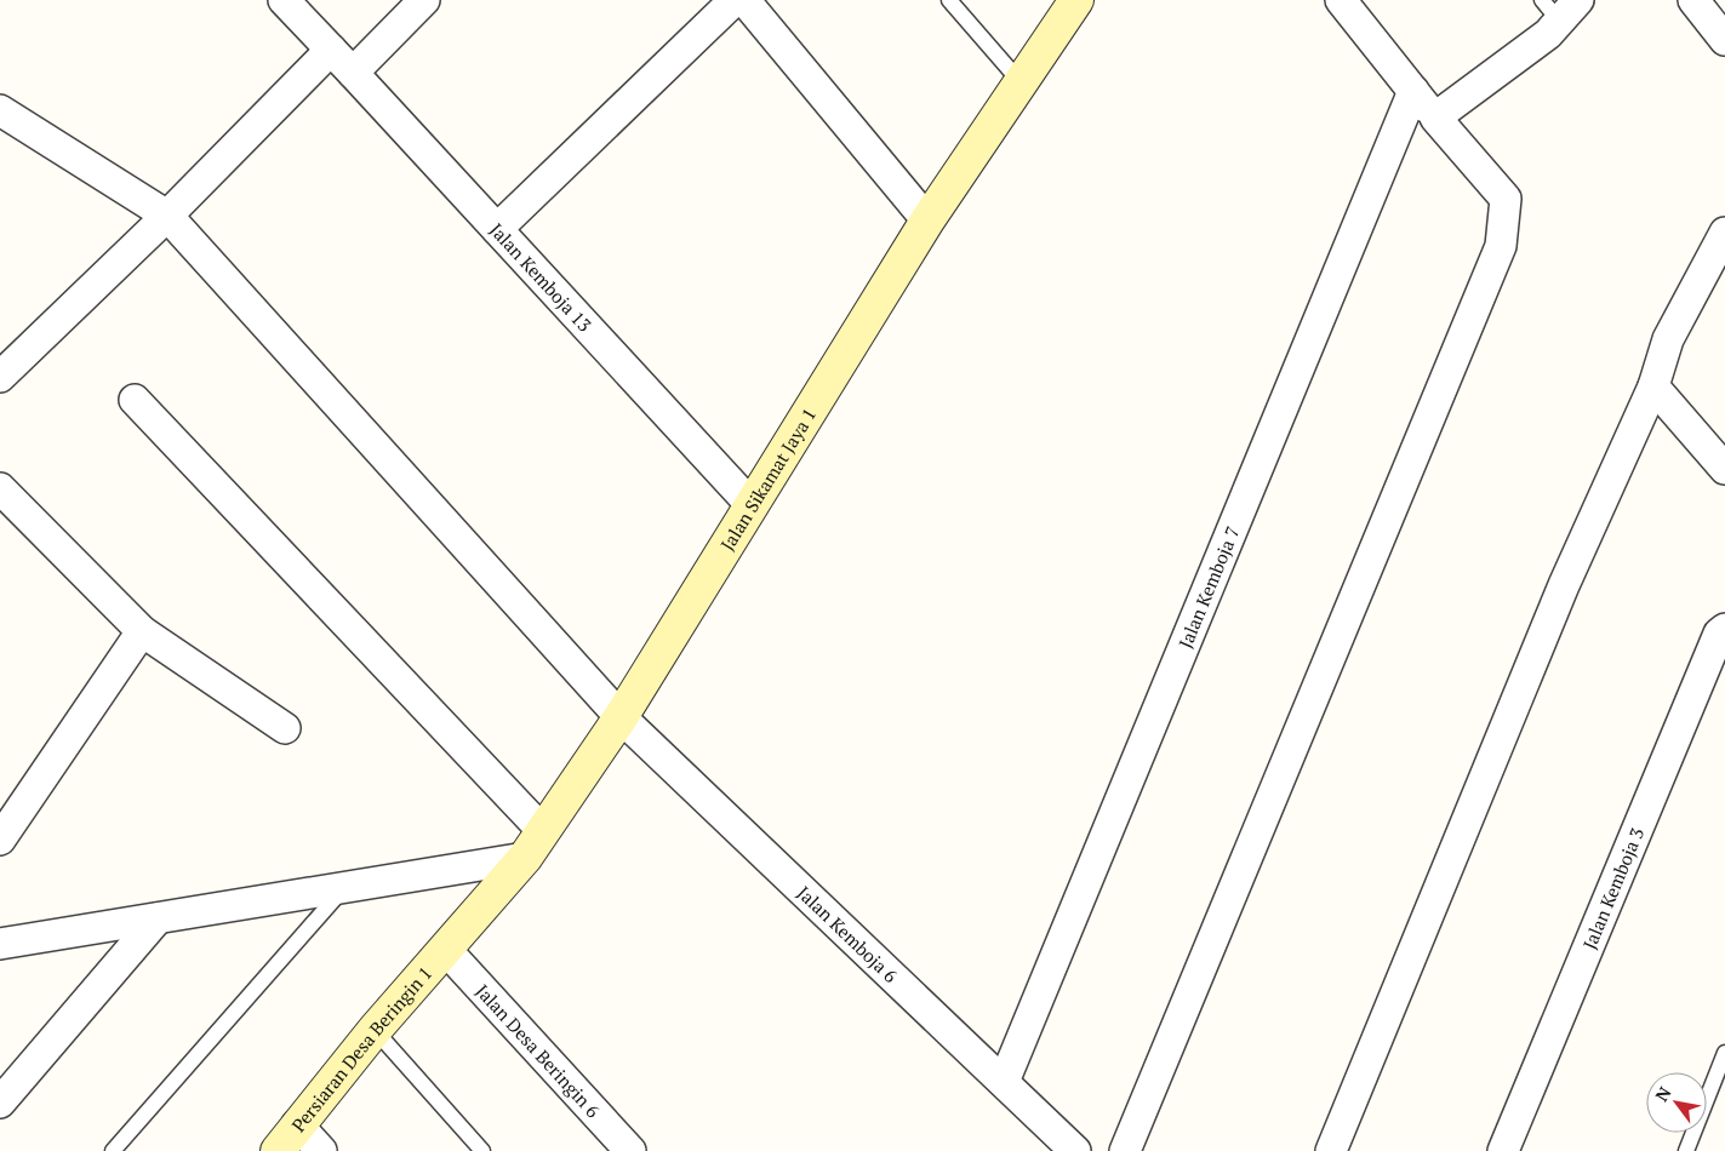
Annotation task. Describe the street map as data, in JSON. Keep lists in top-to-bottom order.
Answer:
{
  "streets": {
    "main road": ["Jalan Sikamat Jaya 1", "Persiaran Desa Beringin 1"],
    "street": [
      "Jalan Kemboja 13",
      "Jalan Kemboja 7",
      "Jalan Kemboja 3",
      "Jalan Kemboja 6",
      "Jalan Desa Beringin 6"
    ]
  },
  "crossings": [
    ["Jalan Kemboja 13", "Jalan Sikamat Jaya 1"],
    ["Jalan Sikamat Jaya 1", "Jalan Kemboja 6"],
    ["Jalan Sikamat Jaya 1", "Persiaran Desa Beringin 1"],
    ["Jalan Sikamat Jaya 1", "Jalan Desa Beringin 6"],
    ["Jalan Kemboja 7", "Jalan Kemboja 6"],
    ["Persiaran Desa Beringin 1", "Jalan Desa Beringin 6"]
  ],
  "north": "top left"
}
